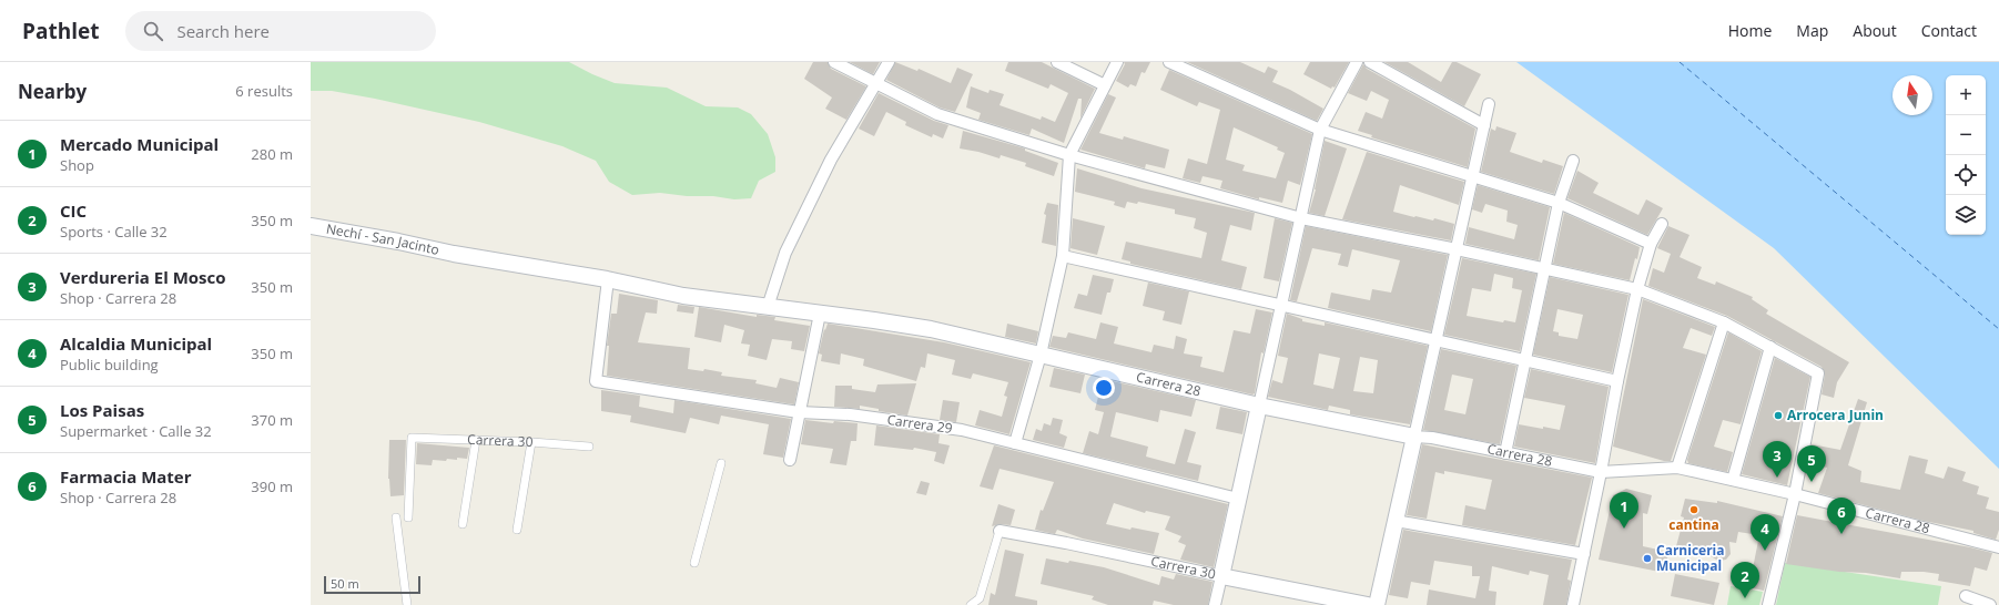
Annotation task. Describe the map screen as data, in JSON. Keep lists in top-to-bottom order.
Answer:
{
  "streets": {
    "main road": ["Nechí - San Jacinto", "Carrera 28", "Carrera 30"],
    "street": ["Carrera 29"]
  },
  "crossings": [
    ["Nechí - San Jacinto", "Carrera 28"],
    ["Nechí - San Jacinto", "Carrera 29"]
  ],
  "places": ["Arrocera Junin", "cantina", "Carniceria Municipal"],
  "scale_bar": "50 m",
  "north": "top",
  "page": {
    "header": "Pathlet",
    "search": "Search here",
    "nav": [
      "Home",
      "Map",
      "About",
      "Contact"
    ],
    "heading": ["Nearby", "6 results"],
    "map_buttons": ["+", "−"],
    "list": [
      {
        "mark": "1",
        "name": "Mercado Municipal",
        "note": "Shop",
        "value": "280 m"
      },
      {
        "mark": "2",
        "name": "CIC",
        "note": "Sports · Calle 32",
        "value": "350 m"
      },
      {
        "mark": "3",
        "name": "Verdureria El Mosco",
        "note": "Shop · Carrera 28",
        "value": "350 m"
      },
      {
        "mark": "4",
        "name": "Alcaldia Municipal",
        "note": "Public building",
        "value": "350 m"
      },
      {
        "mark": "5",
        "name": "Los Paisas",
        "note": "Supermarket · Calle 32",
        "value": "370 m"
      },
      {
        "mark": "6",
        "name": "Farmacia Mater",
        "note": "Shop · Carrera 28",
        "value": "390 m"
      }
    ],
    "pins": [
      "3",
      "5",
      "1",
      "6",
      "4",
      "2"
    ],
    "scale": "50 m"
  }
}
